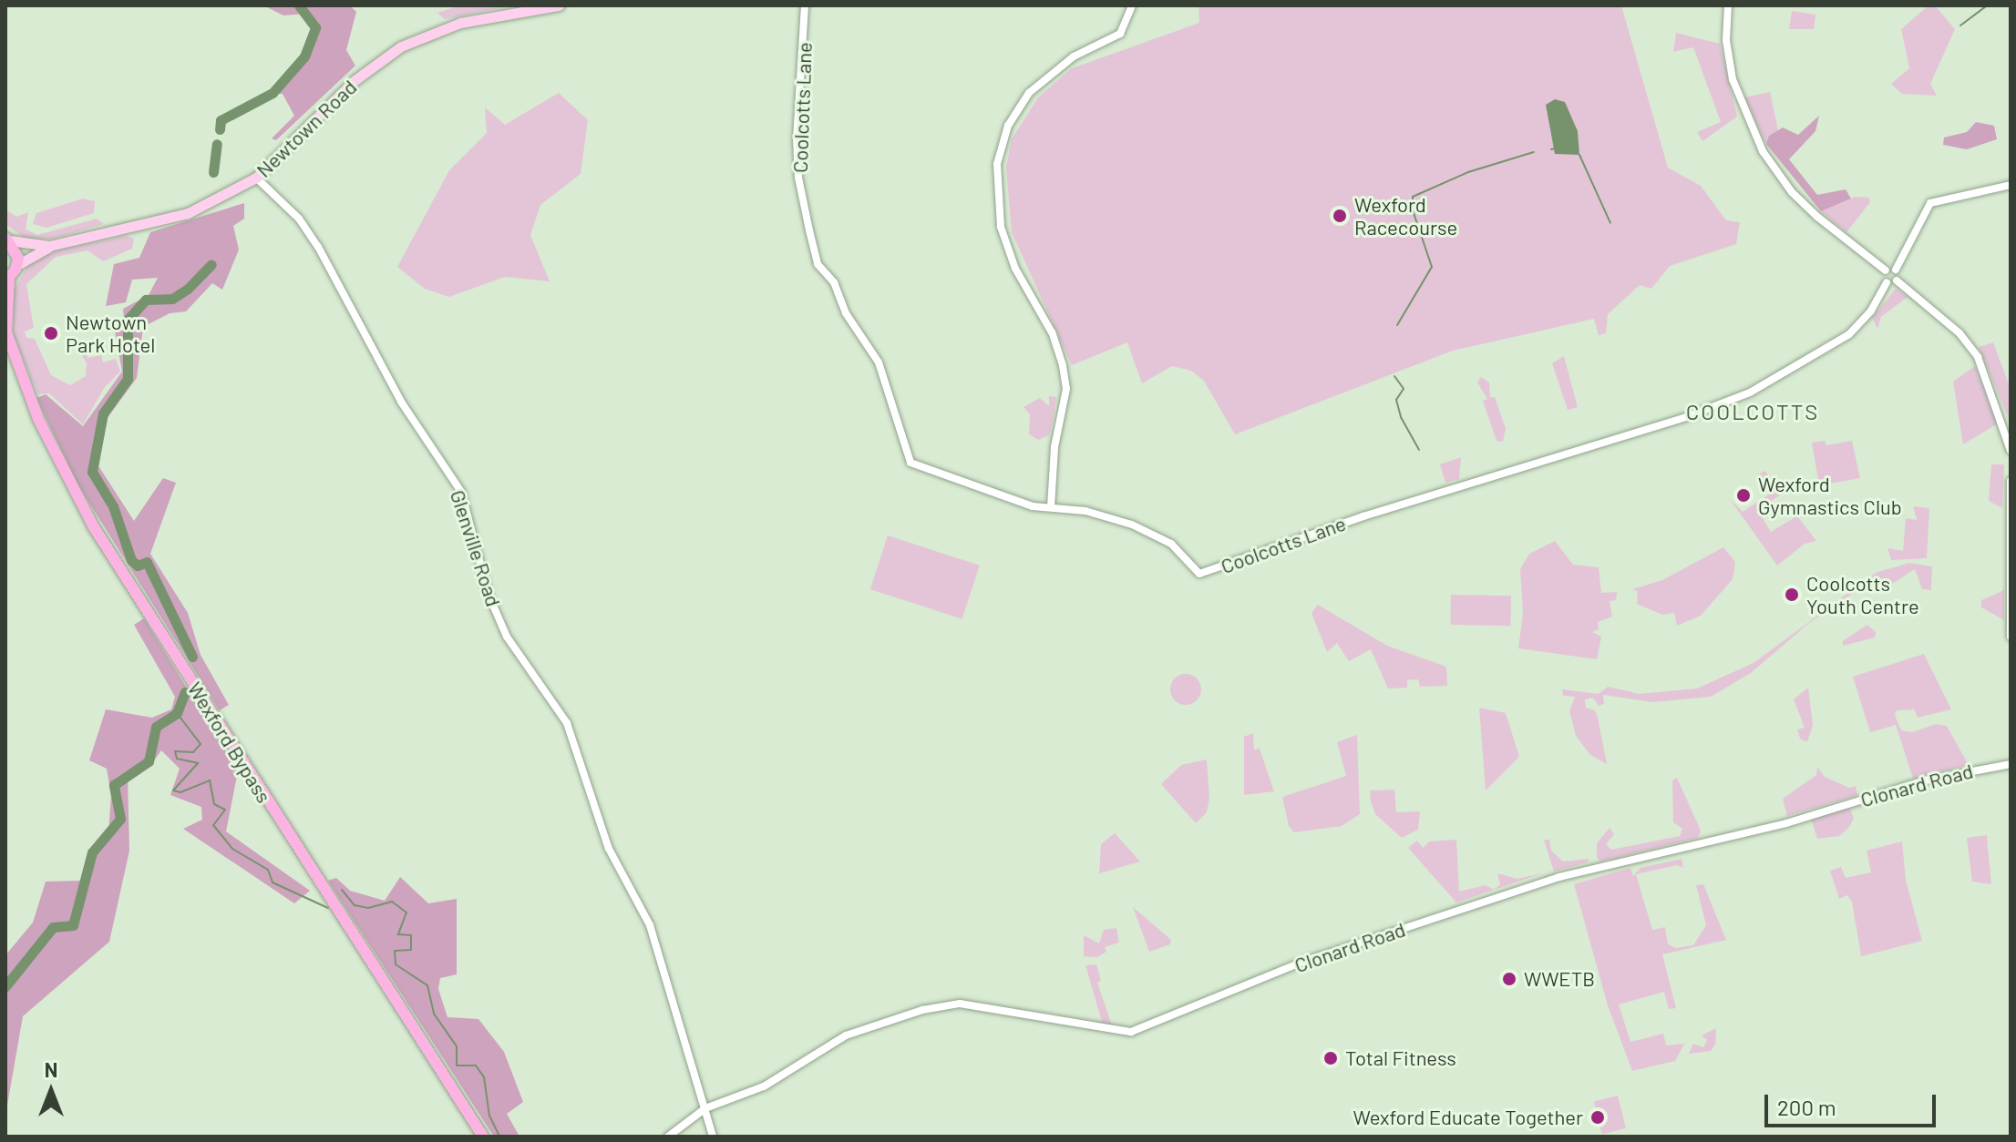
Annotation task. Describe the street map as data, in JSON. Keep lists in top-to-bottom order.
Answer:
{
  "streets": {
    "highway": ["Wexford Bypass"],
    "main road": ["Newtown Road"],
    "street": ["Coolcotts Lane", "Glenville Road", "Clonard Road"]
  },
  "crossings": [
    ["Newtown Road", "Glenville Road"],
    ["Glenville Road", "Clonard Road"]
  ],
  "districts": ["COOLCOTTS"],
  "places": [
    "Wexford Racecourse",
    "Newtown Park Hotel",
    "Wexford Gymnastics Club",
    "Coolcotts Youth Centre",
    "WWETB",
    "Total Fitness",
    "Wexford Educate Together"
  ],
  "scale_bar": "200 m",
  "north": "top"
}
